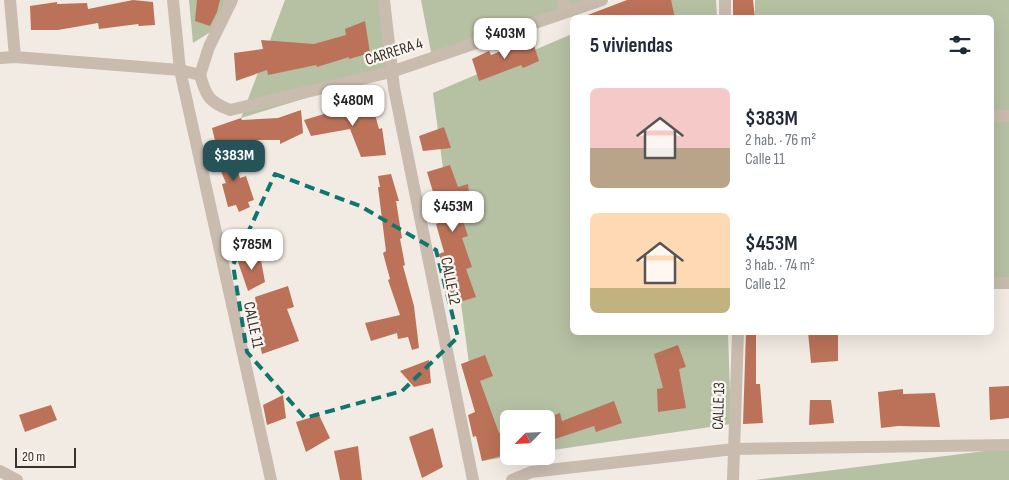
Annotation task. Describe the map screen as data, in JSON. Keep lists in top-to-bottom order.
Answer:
{
  "streets": {
    "street": [
      "CARRERA 4",
      "CALLE 12",
      "CALLE 11",
      "CALLE 13"
    ]
  },
  "crossings": [
    ["CARRERA 4", "CALLE 12"]
  ],
  "scale_bar": "20 m",
  "north": "bottom left",
  "page": {
    "heading": "5 viviendas",
    "price": [
      "$403M",
      "$480M",
      "$383M",
      "$453M",
      "$785M"
    ],
    "list": [
      {
        "name": "$383M",
        "note": "2 hab. · 76 m² · Calle 11"
      },
      {
        "name": "$453M",
        "note": "3 hab. · 74 m² · Calle 12"
      }
    ],
    "scale": "20 m"
  }
}
